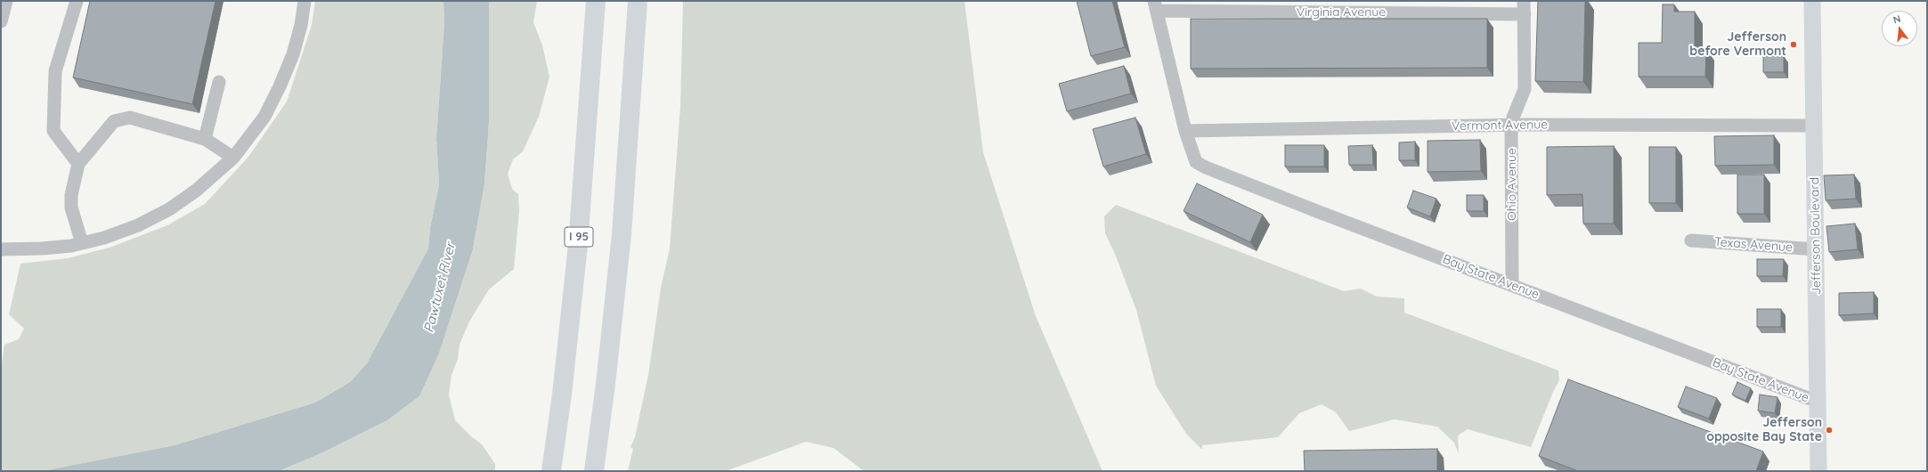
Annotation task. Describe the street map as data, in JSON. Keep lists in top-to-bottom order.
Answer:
{
  "streets": {
    "highway": ["I 95"],
    "main road": ["Jefferson Boulevard"],
    "street": [
      "Virginia Avenue",
      "Vermont Avenue",
      "Ohio Avenue",
      "Texas Avenue",
      "Bay State Avenue"
    ]
  },
  "crossings": [
    ["Virginia Avenue", "Ohio Avenue"],
    ["Virginia Avenue", "Bay State Avenue"],
    ["Vermont Avenue", "Ohio Avenue"],
    ["Vermont Avenue", "Jefferson Boulevard"],
    ["Vermont Avenue", "Bay State Avenue"],
    ["Ohio Avenue", "Bay State Avenue"],
    ["Jefferson Boulevard", "Texas Avenue"],
    ["Jefferson Boulevard", "Bay State Avenue"]
  ],
  "water": ["Pawtuxet River"],
  "places": ["Jefferson before Vermont", "Jefferson opposite Bay State"],
  "north": "top"
}
